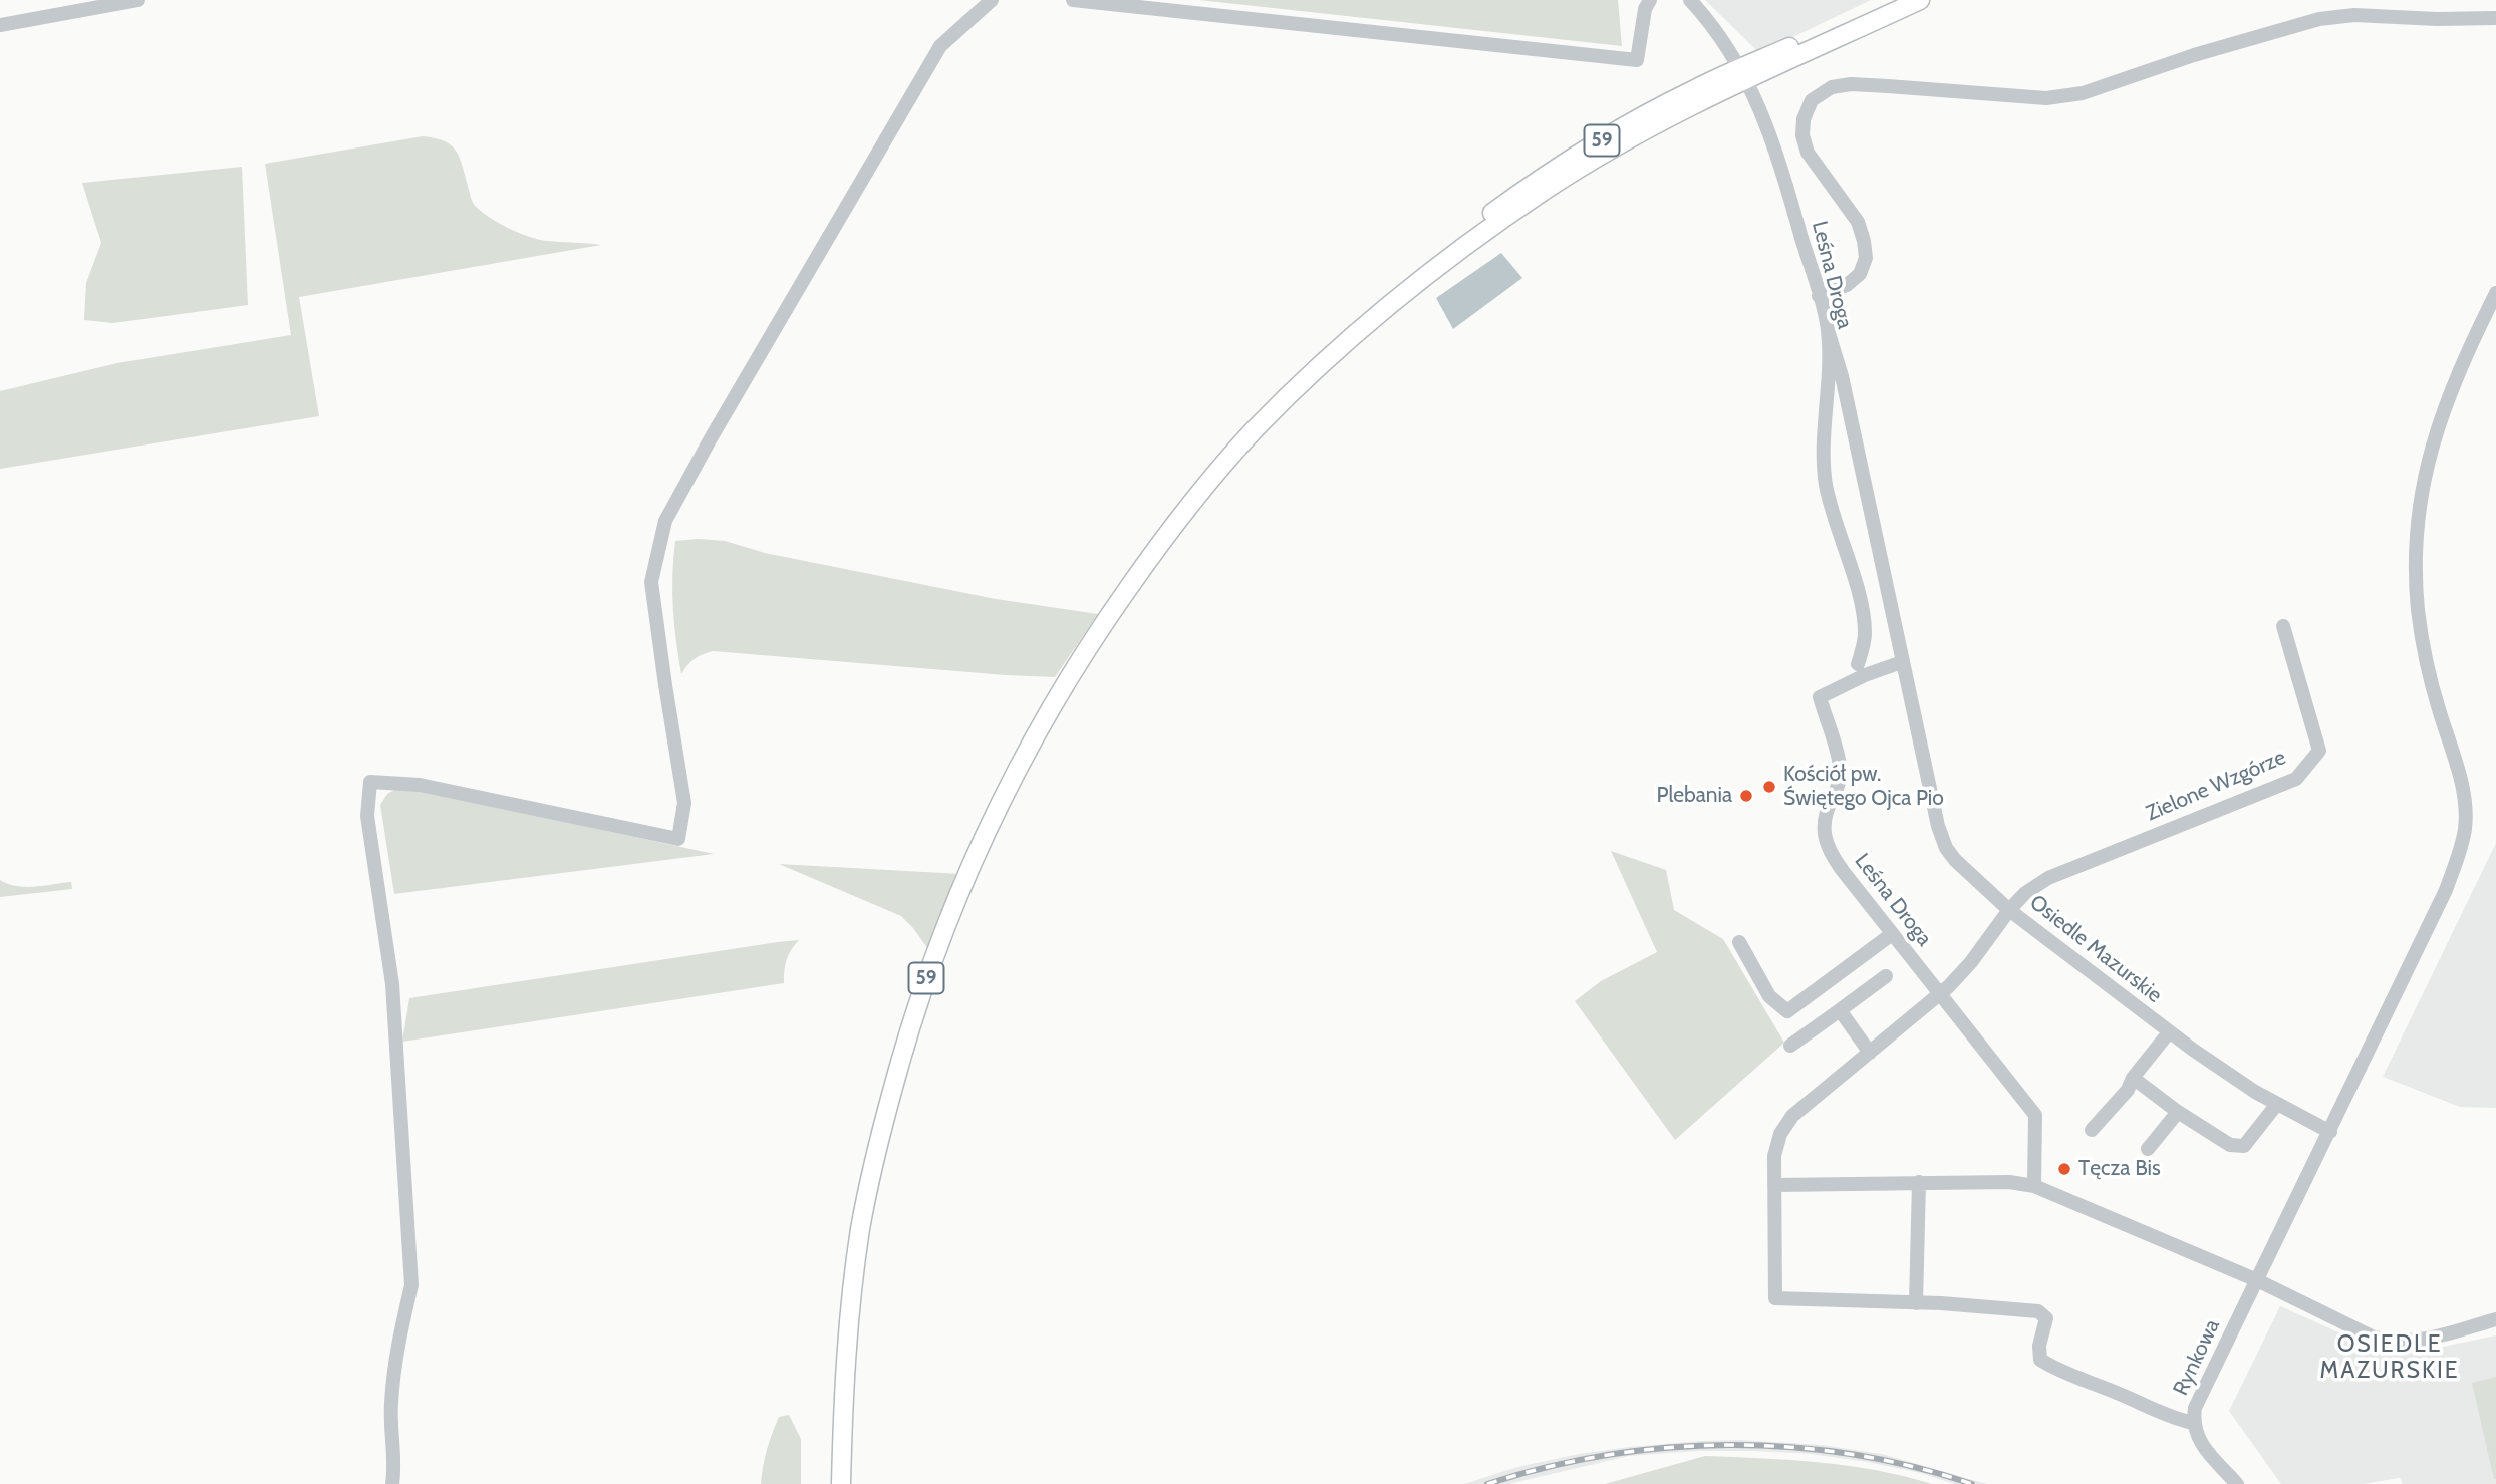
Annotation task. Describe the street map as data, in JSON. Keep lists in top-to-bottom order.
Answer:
{
  "streets": {
    "main road": ["59"],
    "street": [
      "Leśna Droga",
      "Zielone Wzgórze",
      "Osiedle Mazurskie",
      "Rynkowa"
    ]
  },
  "crossings": [
    ["59", "Leśna Droga"],
    ["Leśna Droga", "Osiedle Mazurskie"],
    ["Zielone Wzgórze", "Osiedle Mazurskie"],
    ["Osiedle Mazurskie", "Rynkowa"]
  ],
  "districts": ["OSIEDLE MAZURSKIE"],
  "places": ["Kościół pw. Świętego Ojca Pio", "Plebania", "Tęcza Bis"]
}
